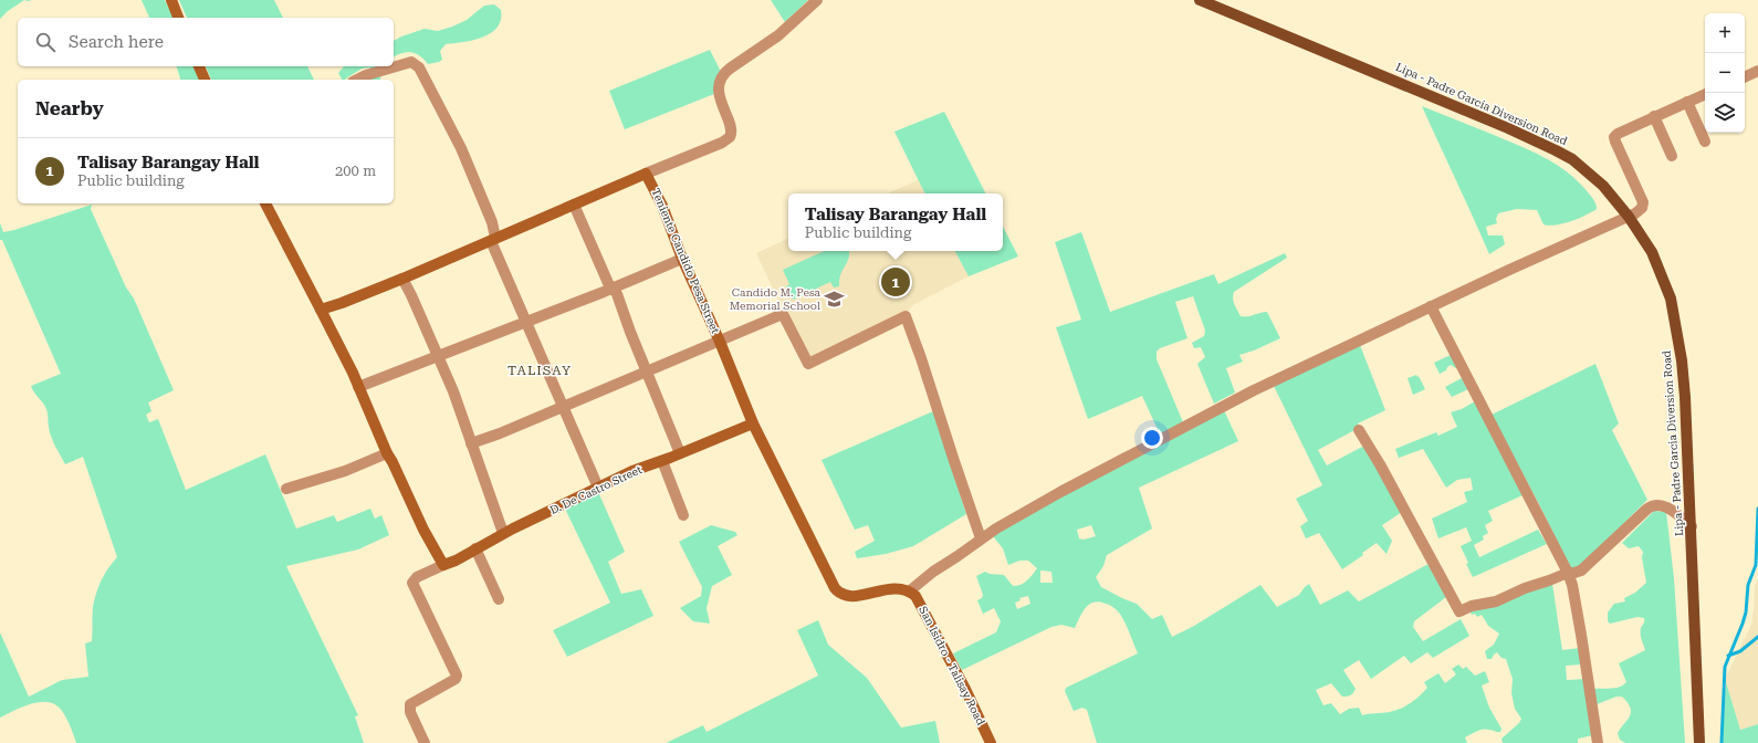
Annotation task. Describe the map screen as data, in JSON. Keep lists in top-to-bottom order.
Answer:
{
  "streets": {
    "main road": ["Lipa - Padre Garcia Diversion Road"],
    "street": ["Teniente Candido Pesa Street", "D. De Castro Street", "San Isidro - Talisay Road"]
  },
  "crossings": [
    ["Teniente Candido Pesa Street", "D. De Castro Street"],
    ["Teniente Candido Pesa Street", "San Isidro - Talisay Road"]
  ],
  "districts": ["TALISAY"],
  "places": {
    "school or university": ["Candido M. Pesa Memorial School"]
  },
  "page": {
    "map_buttons": ["+", "−"],
    "search": "Search here",
    "heading": "Nearby",
    "list": [
      {
        "mark": "1",
        "name": "Talisay Barangay Hall",
        "note": "Public building",
        "value": "200 m"
      }
    ],
    "popup": ["Talisay Barangay Hall", "Public building"],
    "pins": "1"
  }
}
